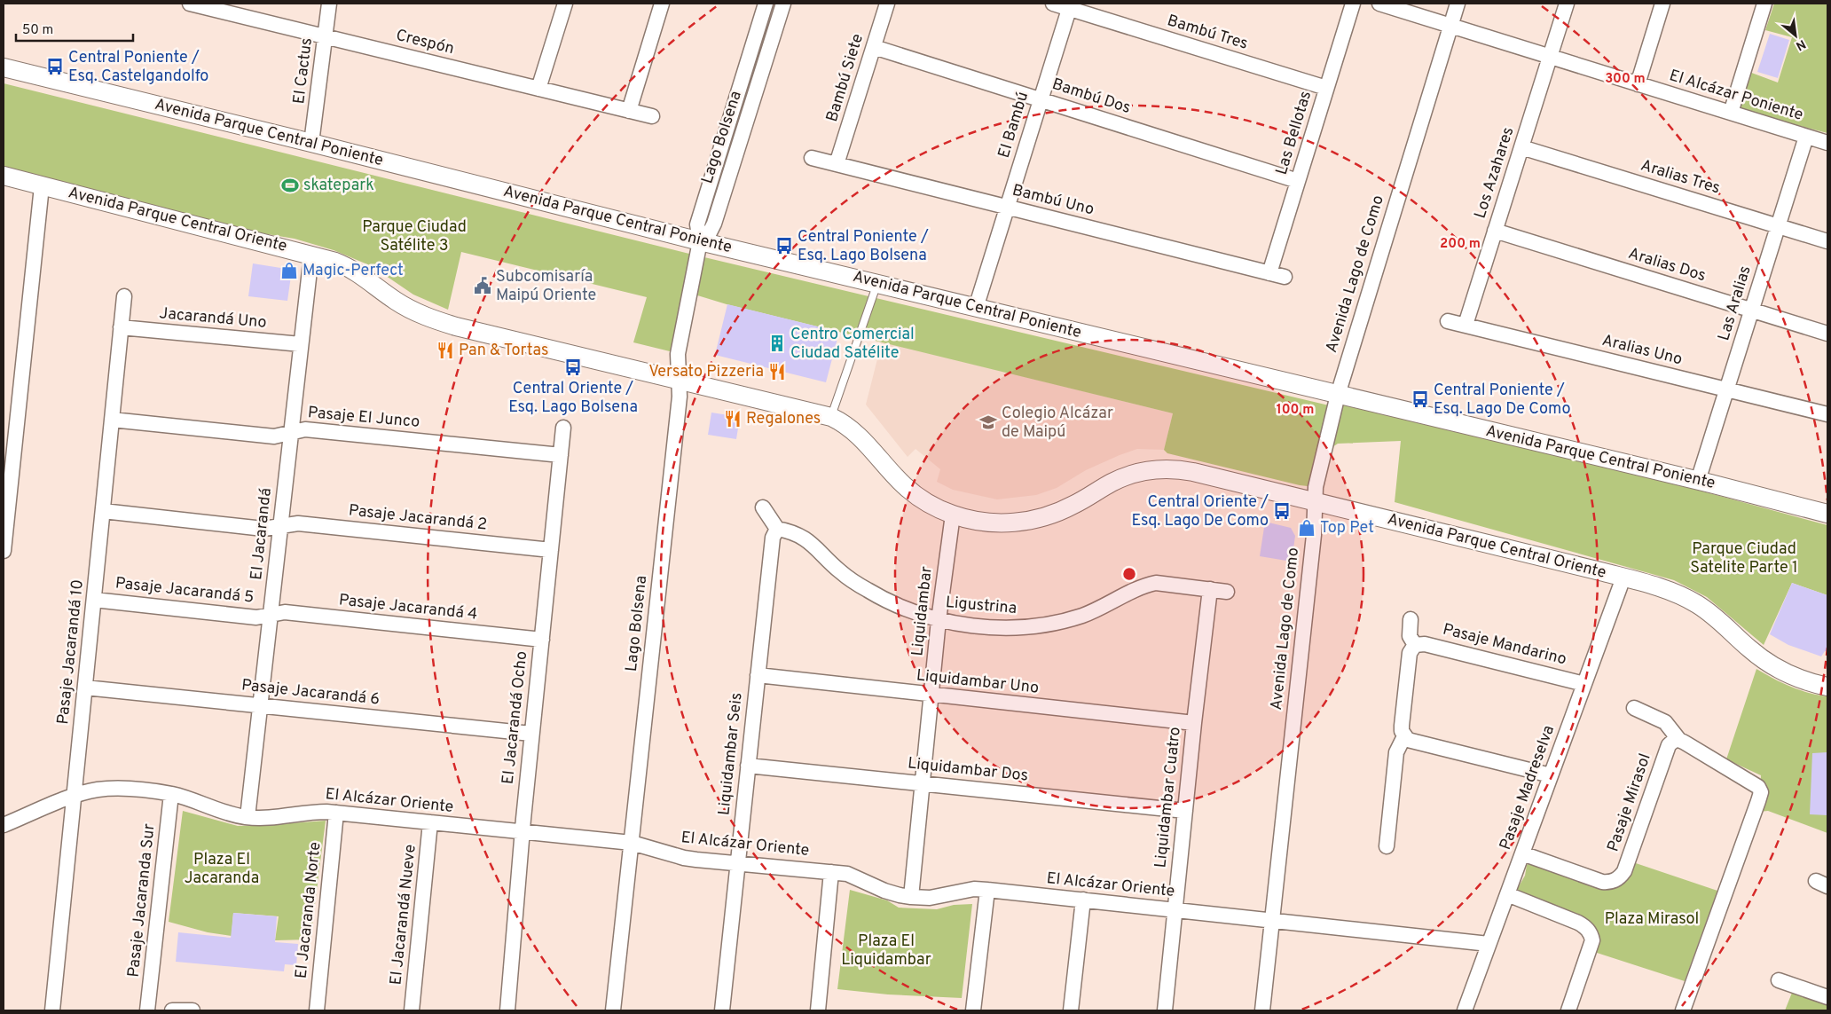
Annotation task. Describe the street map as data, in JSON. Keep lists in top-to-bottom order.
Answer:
{
  "streets": {
    "street": [
      "Bambú Tres",
      "Crespón",
      "El Cactus",
      "Bambú Siete",
      "El Alcázar Poniente",
      "Bambú Dos",
      "El Bambú",
      "Avenida Parque Central Poniente",
      "Las Bellotas",
      "Lago Bolsena",
      "Los Azahares",
      "Aralias Tres",
      "Bambú Uno",
      "Avenida Parque Central Oriente",
      "Aralias Dos",
      "Avenida Lago de Como",
      "Las Aralias",
      "Jacarandá Uno",
      "Aralias Uno",
      "Pasaje El Junco",
      "Pasaje Jacarandá 2",
      "El Jacarandá",
      "Pasaje Jacarandá 5",
      "Ligustrina",
      "Pasaje Jacarandá 4",
      "Liquidambar",
      "Pasaje Mandarino",
      "Pasaje Jacarandá 10",
      "Liquidambar Uno",
      "Pasaje Jacarandá 6",
      "El Jacarandá Ocho",
      "Liquidambar Seis",
      "Liquidambar Dos",
      "Pasaje Madreselva",
      "Liquidambar Cuatro",
      "El Alcázar Oriente",
      "Pasaje Mirasol",
      "Pasaje Jacaranda Sur",
      "El Jacaranda Norte",
      "El Jacarandá Nueve"
    ]
  },
  "crossings": [
    ["Bambú Tres", "El Bambú"],
    ["Bambú Tres", "Las Bellotas"],
    ["Crespón", "El Cactus"],
    ["El Cactus", "Avenida Parque Central Poniente"],
    ["Bambú Siete", "Bambú Dos"],
    ["Bambú Siete", "Bambú Uno"],
    ["El Alcázar Poniente", "Los Azahares"],
    ["El Alcázar Poniente", "Avenida Lago de Como"],
    ["El Alcázar Poniente", "Las Aralias"],
    ["Bambú Dos", "El Bambú"],
    ["Bambú Dos", "Las Bellotas"],
    ["El Bambú", "Avenida Parque Central Poniente"],
    ["El Bambú", "Bambú Uno"],
    ["Avenida Parque Central Poniente", "Lago Bolsena"],
    ["Avenida Parque Central Poniente", "Avenida Lago de Como"],
    ["Avenida Parque Central Poniente", "Las Aralias"],
    ["Las Bellotas", "Bambú Uno"],
    ["Lago Bolsena", "Avenida Parque Central Oriente"],
    ["Lago Bolsena", "El Alcázar Oriente"],
    ["Los Azahares", "Aralias Tres"],
    ["Los Azahares", "Aralias Dos"],
    ["Los Azahares", "Aralias Uno"],
    ["Aralias Tres", "Las Aralias"],
    ["Avenida Parque Central Oriente", "Avenida Lago de Como"],
    ["Avenida Parque Central Oriente", "El Jacarandá"],
    ["Avenida Parque Central Oriente", "Liquidambar"],
    ["Avenida Parque Central Oriente", "Pasaje Madreselva"],
    ["Aralias Dos", "Las Aralias"],
    ["Avenida Lago de Como", "El Alcázar Oriente"],
    ["Las Aralias", "Aralias Uno"],
    ["Jacarandá Uno", "El Jacarandá"],
    ["Jacarandá Uno", "Pasaje Jacarandá 10"],
    ["Pasaje El Junco", "El Jacarandá"],
    ["Pasaje El Junco", "Pasaje Jacarandá 10"],
    ["Pasaje El Junco", "El Jacarandá Ocho"],
    ["Pasaje Jacarandá 2", "El Jacarandá"],
    ["Pasaje Jacarandá 2", "Pasaje Jacarandá 10"],
    ["Pasaje Jacarandá 2", "El Jacarandá Ocho"],
    ["El Jacarandá", "Pasaje Jacarandá 5"],
    ["El Jacarandá", "Pasaje Jacarandá 4"],
    ["El Jacarandá", "Pasaje Jacarandá 6"],
    ["El Jacarandá", "El Alcázar Oriente"],
    ["Pasaje Jacarandá 5", "Pasaje Jacarandá 4"],
    ["Pasaje Jacarandá 5", "Pasaje Jacarandá 10"],
    ["Ligustrina", "Liquidambar"],
    ["Ligustrina", "Liquidambar Seis"],
    ["Ligustrina", "Liquidambar Cuatro"],
    ["Pasaje Jacarandá 4", "El Jacarandá Ocho"],
    ["Liquidambar", "Liquidambar Uno"],
    ["Liquidambar", "Liquidambar Dos"],
    ["Liquidambar", "El Alcázar Oriente"],
    ["Pasaje Mandarino", "Pasaje Madreselva"],
    ["Pasaje Jacarandá 10", "Pasaje Jacarandá 6"],
    ["Pasaje Jacarandá 10", "El Alcázar Oriente"],
    ["Liquidambar Uno", "Liquidambar Seis"],
    ["Liquidambar Uno", "Liquidambar Cuatro"],
    ["Pasaje Jacarandá 6", "El Jacarandá Ocho"],
    ["El Jacarandá Ocho", "El Alcázar Oriente"],
    ["Liquidambar Seis", "Liquidambar Dos"],
    ["Liquidambar Seis", "El Alcázar Oriente"],
    ["Liquidambar Dos", "Liquidambar Cuatro"],
    ["Pasaje Madreselva", "El Alcázar Oriente"],
    ["Pasaje Madreselva", "Pasaje Mirasol"],
    ["Liquidambar Cuatro", "El Alcázar Oriente"],
    ["El Alcázar Oriente", "Pasaje Jacaranda Sur"],
    ["El Alcázar Oriente", "El Jacaranda Norte"],
    ["El Alcázar Oriente", "El Jacarandá Nueve"]
  ],
  "parks": [
    "Parque Ciudad Satélite 3",
    "Parque Ciudad Satelite Parte 1",
    "Plaza El Jacaranda",
    "Plaza Mirasol",
    "Plaza El Liquidambar"
  ],
  "places": {
    "bus stop": [
      "Central Poniente / Esq. Castelgandolfo",
      "Central Poniente / Esq. Lago Bolsena",
      "Central Oriente / Esq. Lago Bolsena",
      "Central Poniente / Esq. Lago De Como",
      "Central Oriente / Esq. Lago De Como"
    ],
    "sports": ["skatepark"],
    "shop": ["Magic-Perfect", "Top Pet"],
    "public building": ["Subcomisaría Maipú Oriente"],
    "building": ["Centro Comercial Ciudad Satélite"],
    "restaurant": ["Pan & Tortas", "Versato Pizzeria", "Regalones"],
    "school or university": ["Colegio Alcázar de Maipú"]
  },
  "scale_bar": "50 m",
  "north": "bottom right",
  "rings": ["300 m", "200 m", "100 m"]
}
